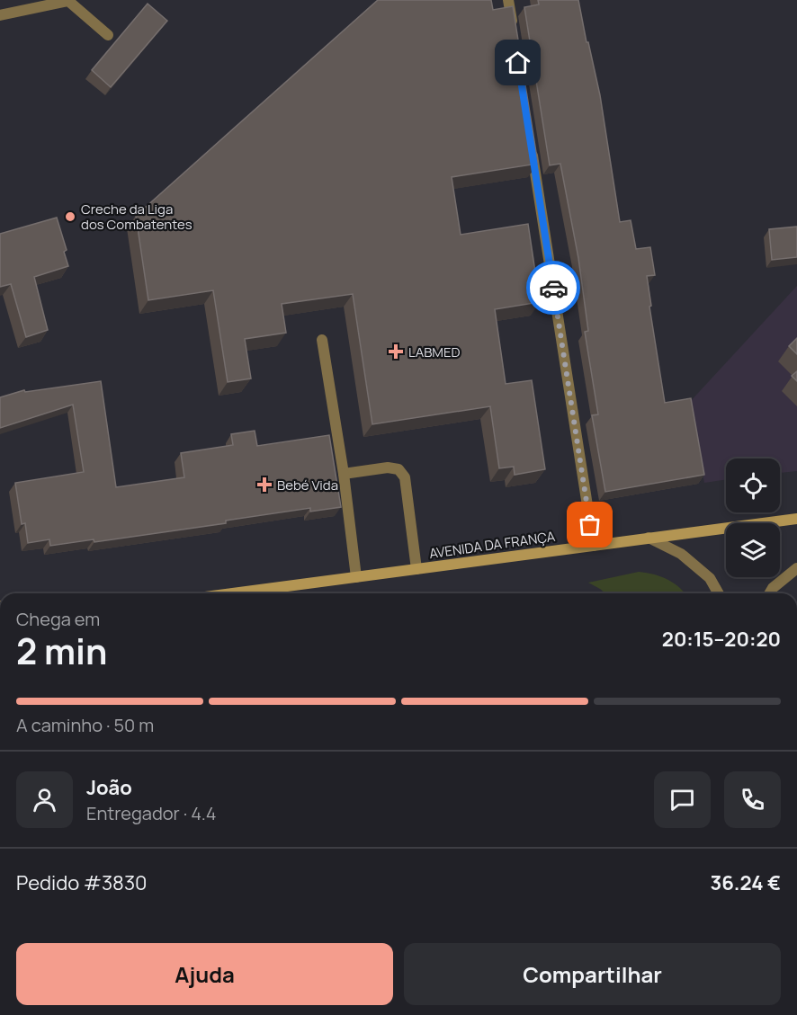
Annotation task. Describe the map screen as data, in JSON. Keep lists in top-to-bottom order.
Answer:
{
  "streets": {
    "main road": ["AVENIDA DA FRANÇA"]
  },
  "places": {
    "other": ["Creche da Liga dos Combatentes"],
    "health": ["LABMED", "Bebé Vida"]
  },
  "page": {
    "heading": ["2 min", "Chega em", "20:15–20:20"],
    "panel": [
      "João",
      "Entregador · 4.4",
      "Pedido #3830",
      "36.24 €"
    ],
    "bar": "A caminho · 50 m",
    "buttons": ["Ajuda", "Compartilhar"]
  }
}
